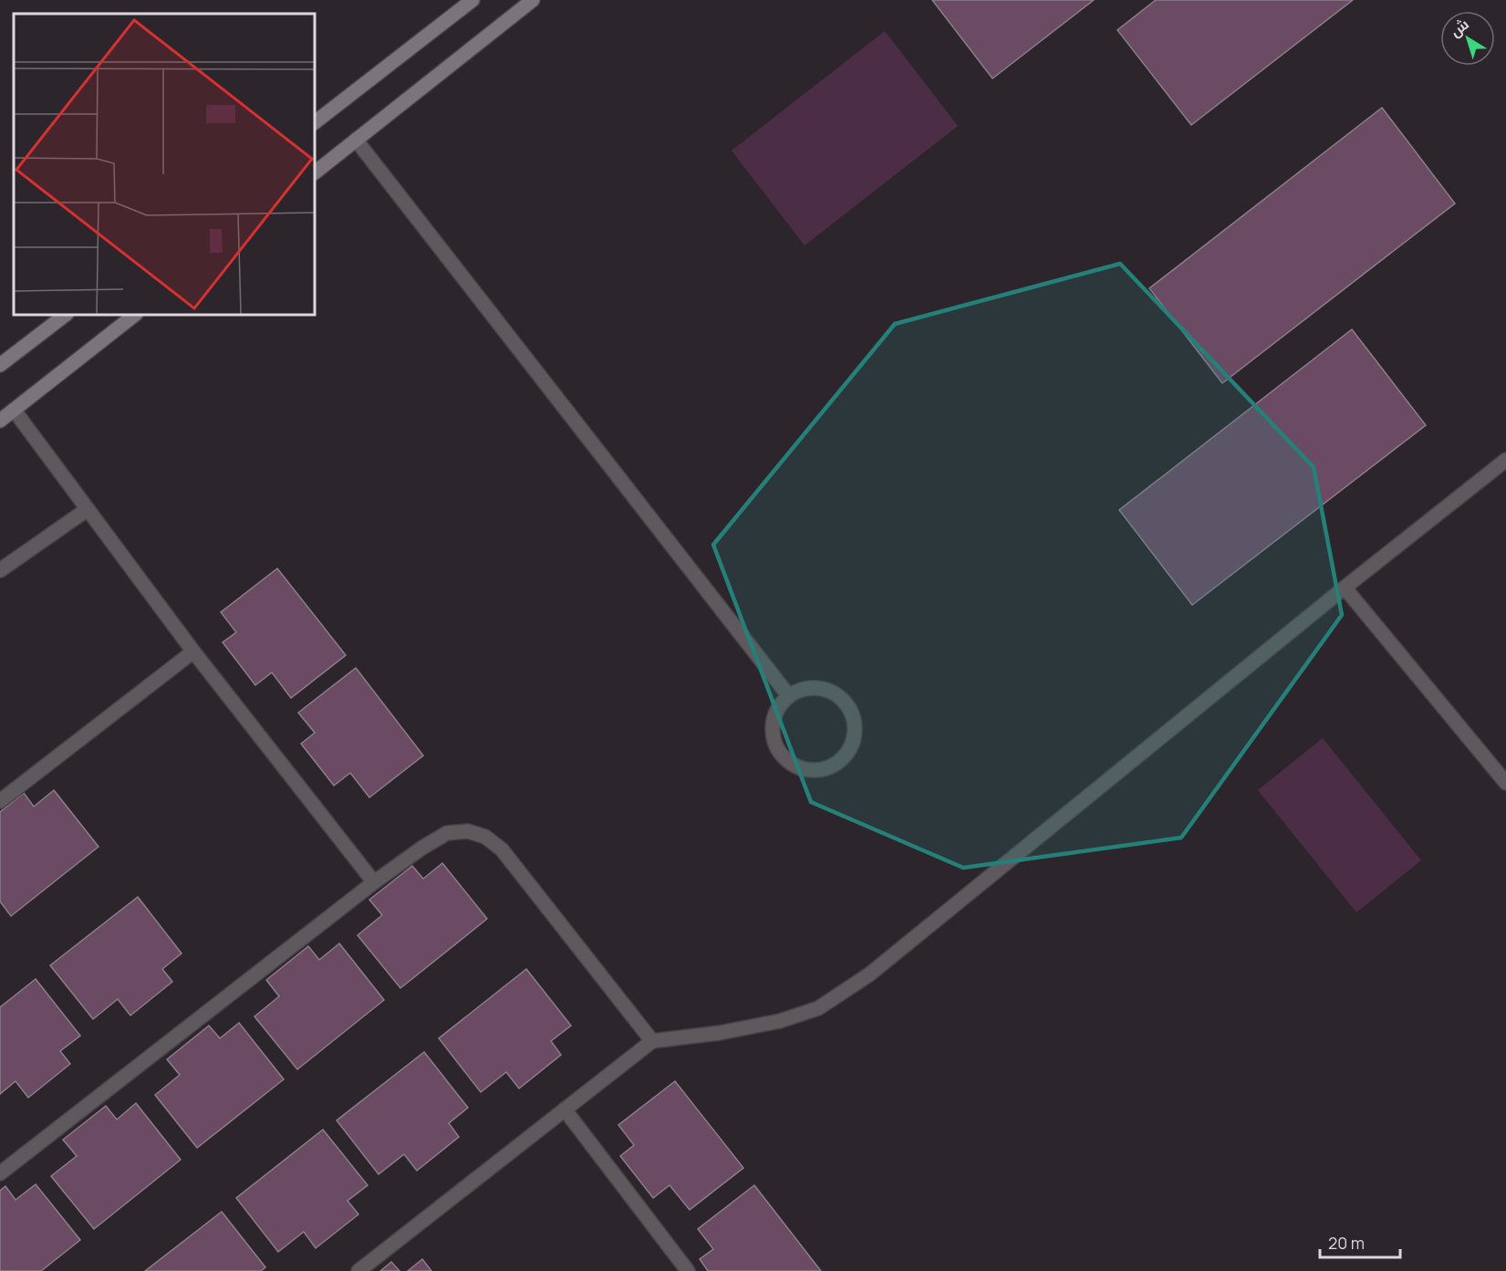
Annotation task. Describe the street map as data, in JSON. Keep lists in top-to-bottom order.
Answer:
{
  "scale_bar": "20 m",
  "north": "top left"
}
